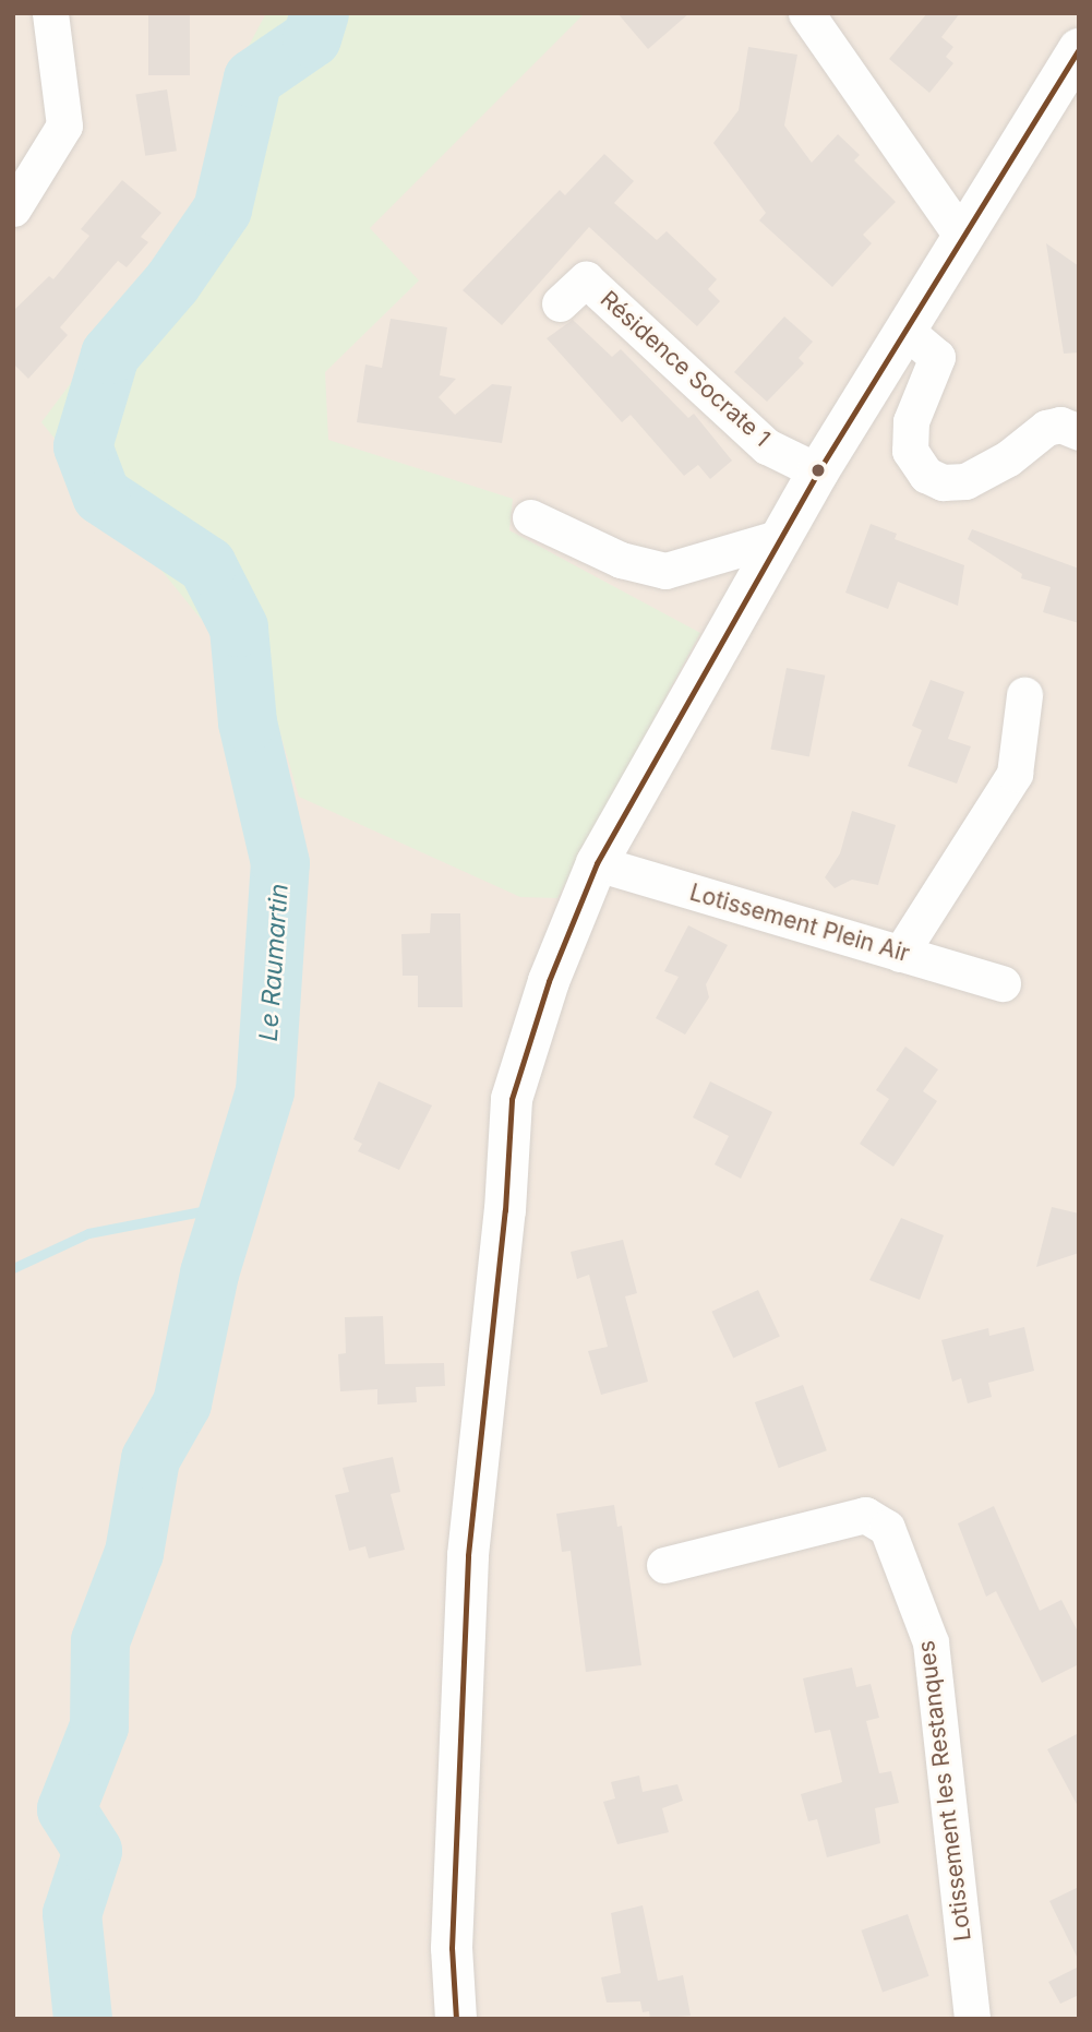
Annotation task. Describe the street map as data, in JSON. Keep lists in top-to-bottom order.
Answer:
{
  "streets": {
    "street": ["Résidence Socrate 1", "Lotissement Plein Air", "Lotissement les Restanques"]
  },
  "water": ["Le Raumartin"]
}
